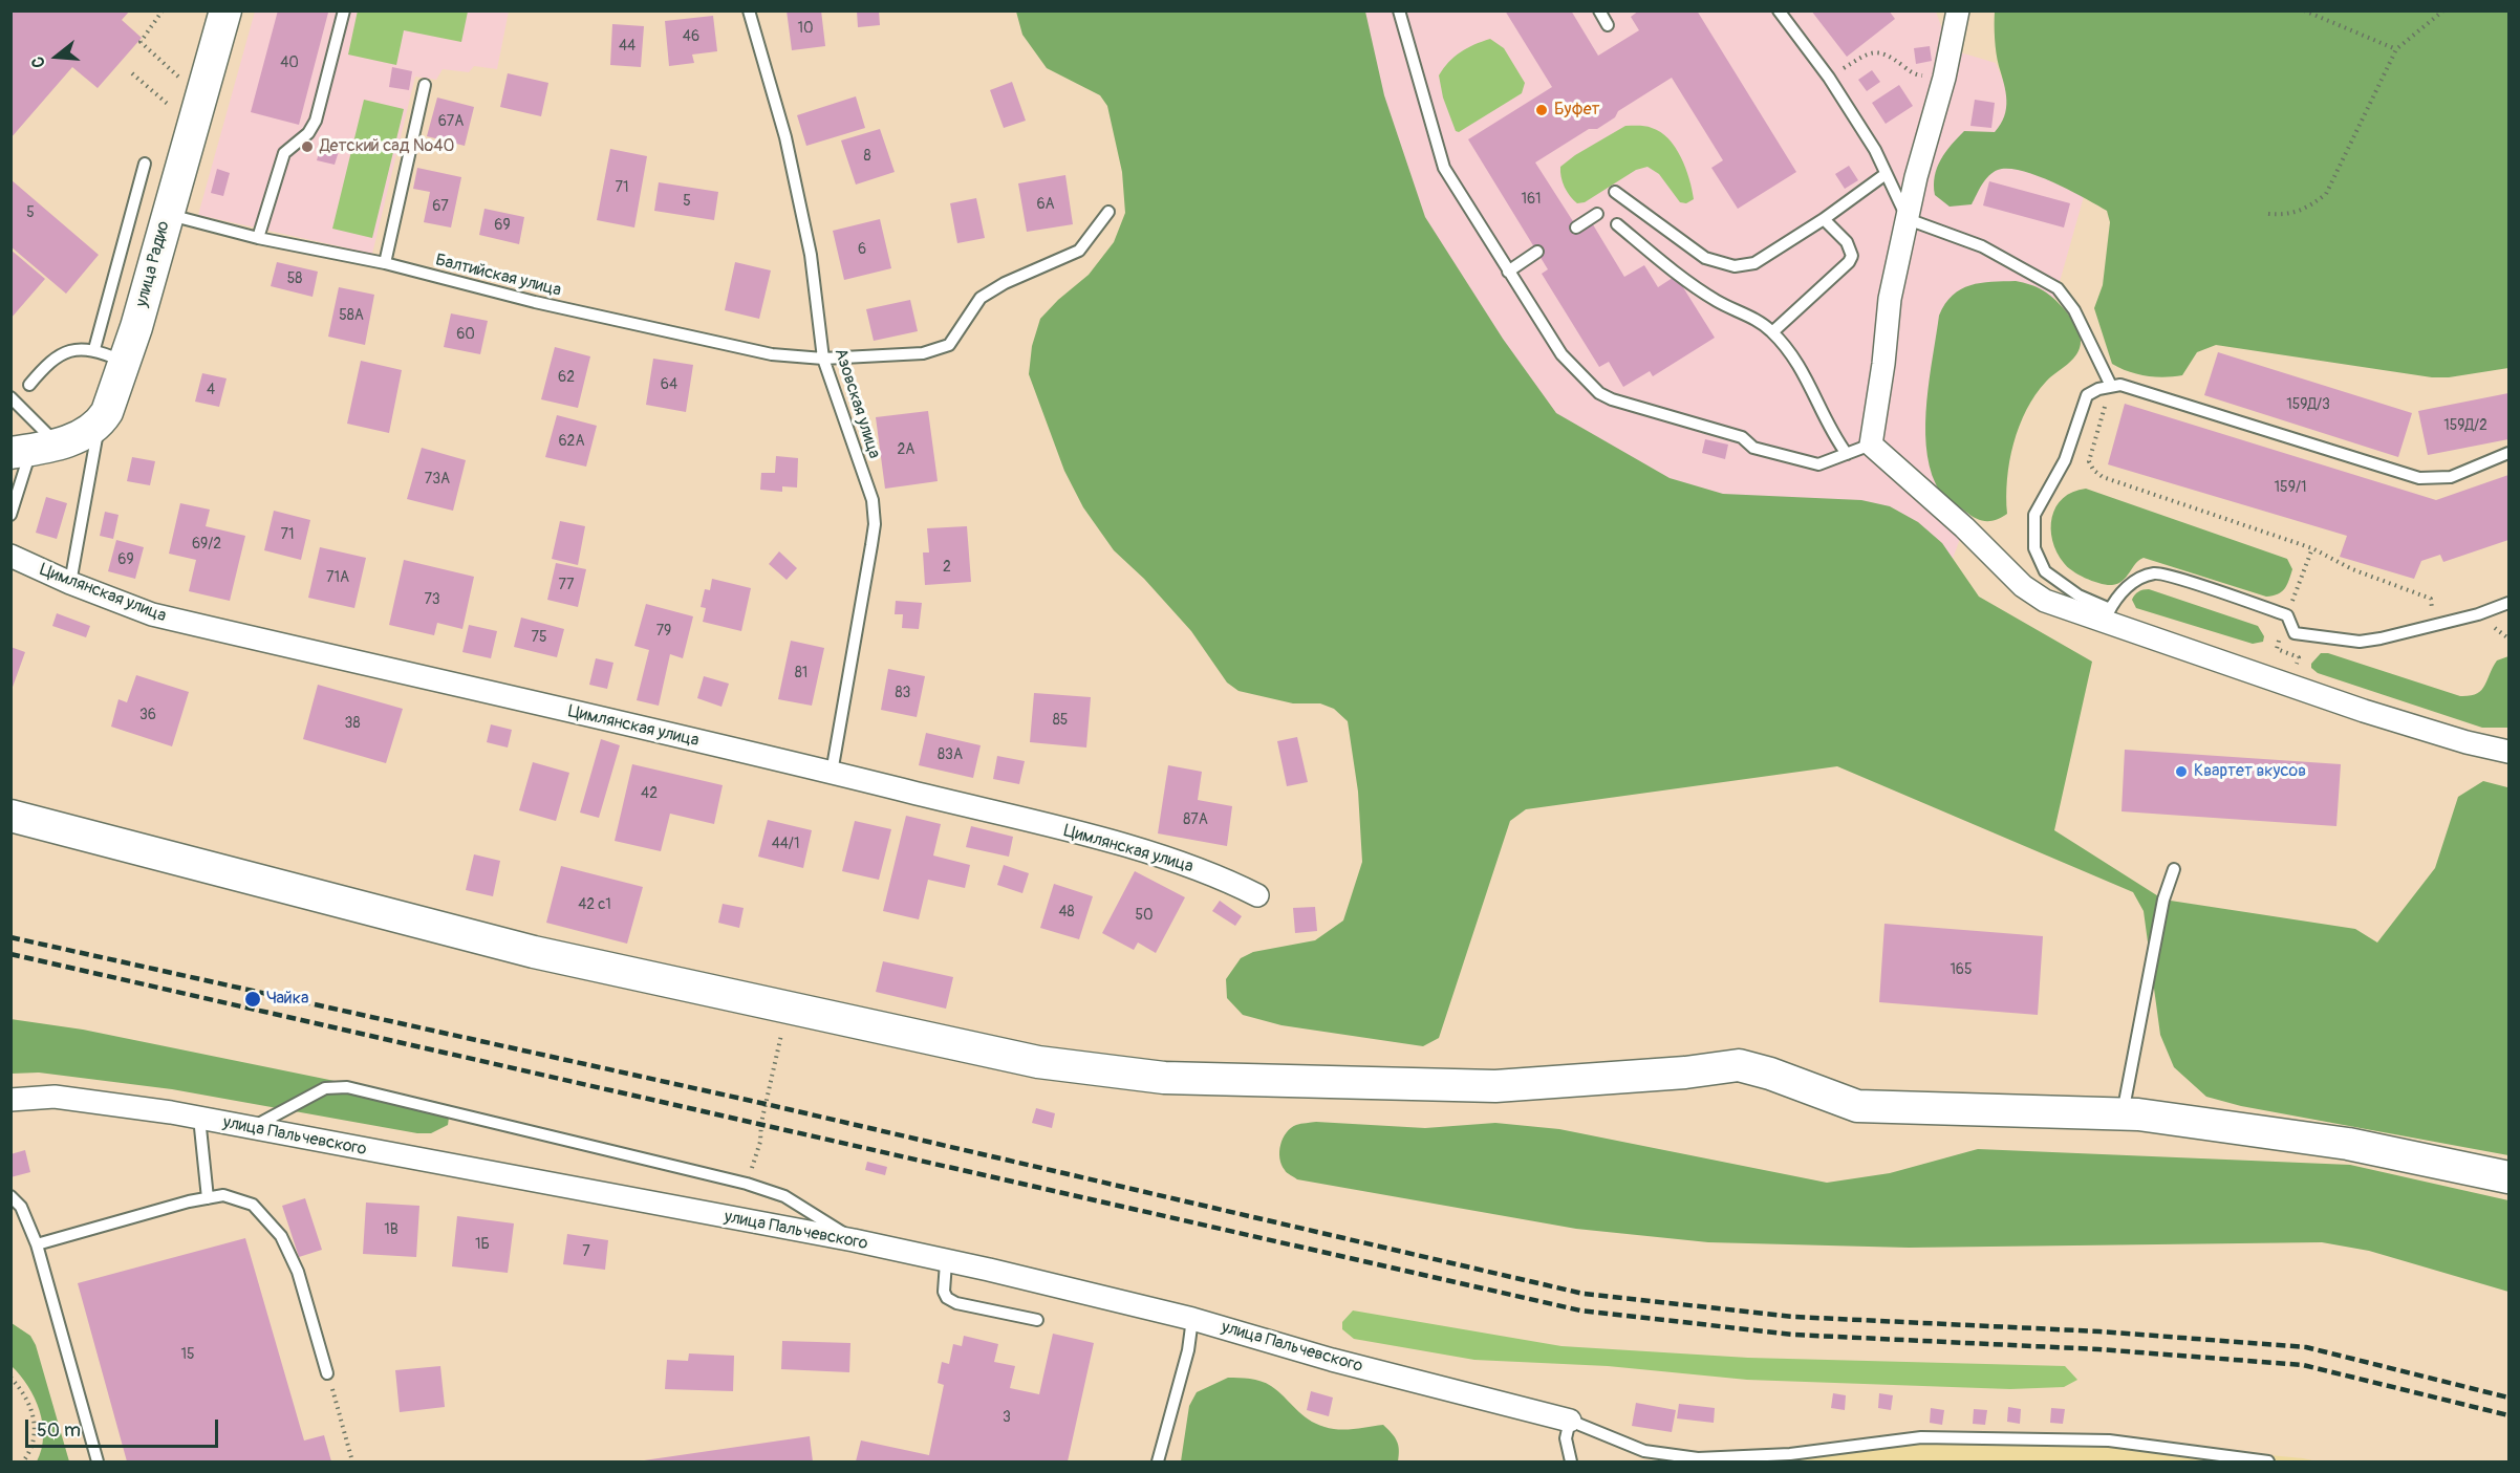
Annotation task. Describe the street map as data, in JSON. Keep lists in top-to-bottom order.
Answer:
{
  "streets": {
    "main road": ["улица Радио"],
    "street": ["Цимлянская улица", "улица Пальчевского"],
    "lane": ["Балтийская улица", "Азовская улица"]
  },
  "crossings": [
    ["улица Радио", "Балтийская улица"],
    ["Балтийская улица", "Азовская улица"],
    ["Азовская улица", "Цимлянская улица"]
  ],
  "places": [
    "Буфет",
    "Детский сад №40",
    "Квартет вкусов",
    "Чайка"
  ],
  "house_numbers": [
    "10",
    "46",
    "44",
    "40",
    "67А",
    "8",
    "71",
    "161",
    "5",
    "6А",
    "67",
    "5",
    "69",
    "6",
    "58",
    "58А",
    "60",
    "62",
    "64",
    "4",
    "159Д/3",
    "159Д/2",
    "62А",
    "2А",
    "73А",
    "159/1",
    "71",
    "69/2",
    "69",
    "2",
    "71А",
    "77",
    "73",
    "79",
    "75",
    "81",
    "83",
    "36",
    "85",
    "38",
    "83А",
    "42",
    "87А",
    "44/1",
    "42 с1",
    "48",
    "50",
    "165",
    "1В",
    "1Б",
    "7",
    "15",
    "3"
  ],
  "scale_bar": "50 m",
  "north": "left"
}
